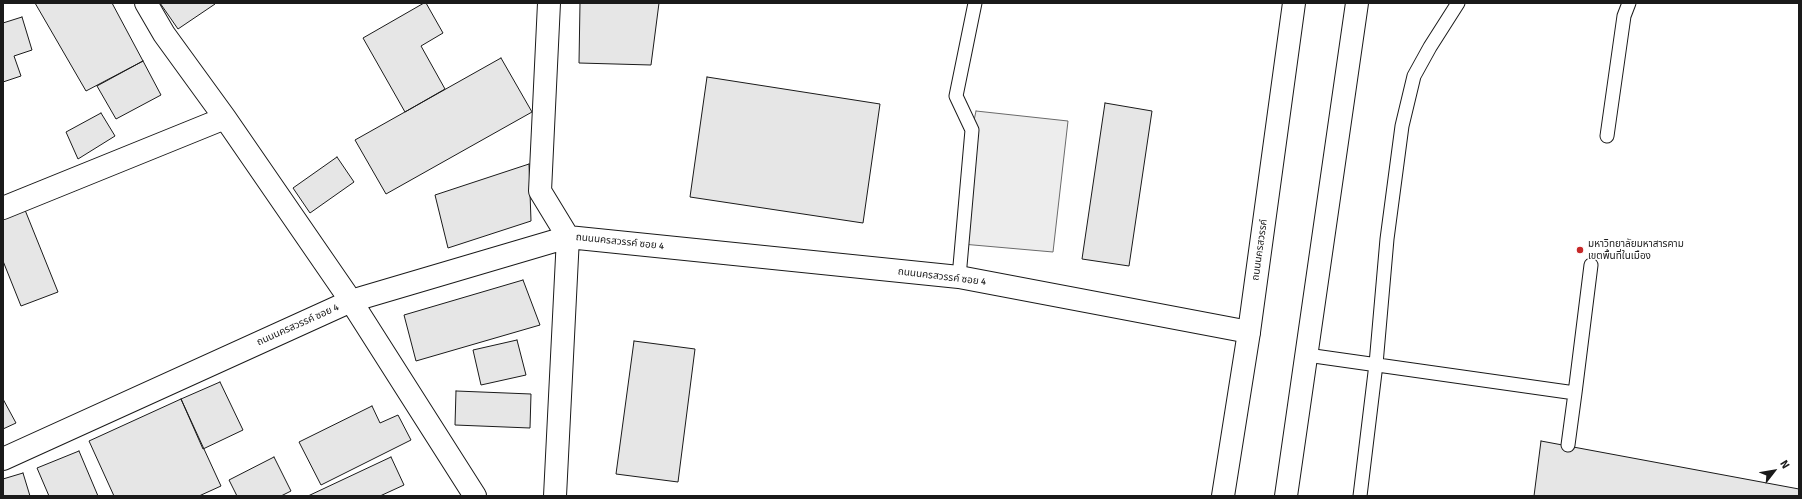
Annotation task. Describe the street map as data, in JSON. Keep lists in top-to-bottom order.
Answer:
{
  "streets": {
    "street": ["ถนนนครสวรรค์ ซอย 4", "ถนนนครสวรรค์"]
  },
  "crossings": [
    ["ถนนนครสวรรค์ ซอย 4", "ถนนนครสวรรค์"]
  ],
  "places": ["มหาวิทยาลัยมหาสารคาม เขตพื้นที่ในเมือง"],
  "north": "top right"
}
